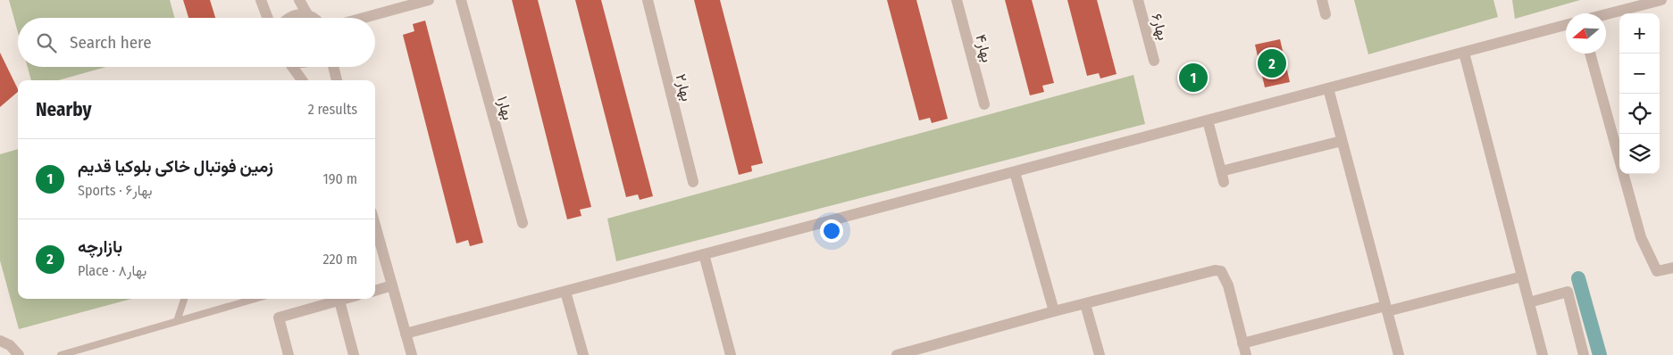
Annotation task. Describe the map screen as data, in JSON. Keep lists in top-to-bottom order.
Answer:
{
  "streets": {
    "street": [
      "بهار۶",
      "بهار۴",
      "بهار۲",
      "بهار۱"
    ]
  },
  "north": "left",
  "page": {
    "map_buttons": ["+", "−"],
    "search": "Search here",
    "pins": ["2", "1"],
    "heading": ["Nearby", "2 results"],
    "list": [
      {
        "mark": "1",
        "name": "زمین فوتبال خاکی بلوکیا قدیم",
        "note": "Sports · بهار۶",
        "value": "190 m"
      },
      {
        "mark": "2",
        "name": "بازارچه",
        "note": "Place · بهار۸",
        "value": "220 m"
      }
    ]
  }
}
